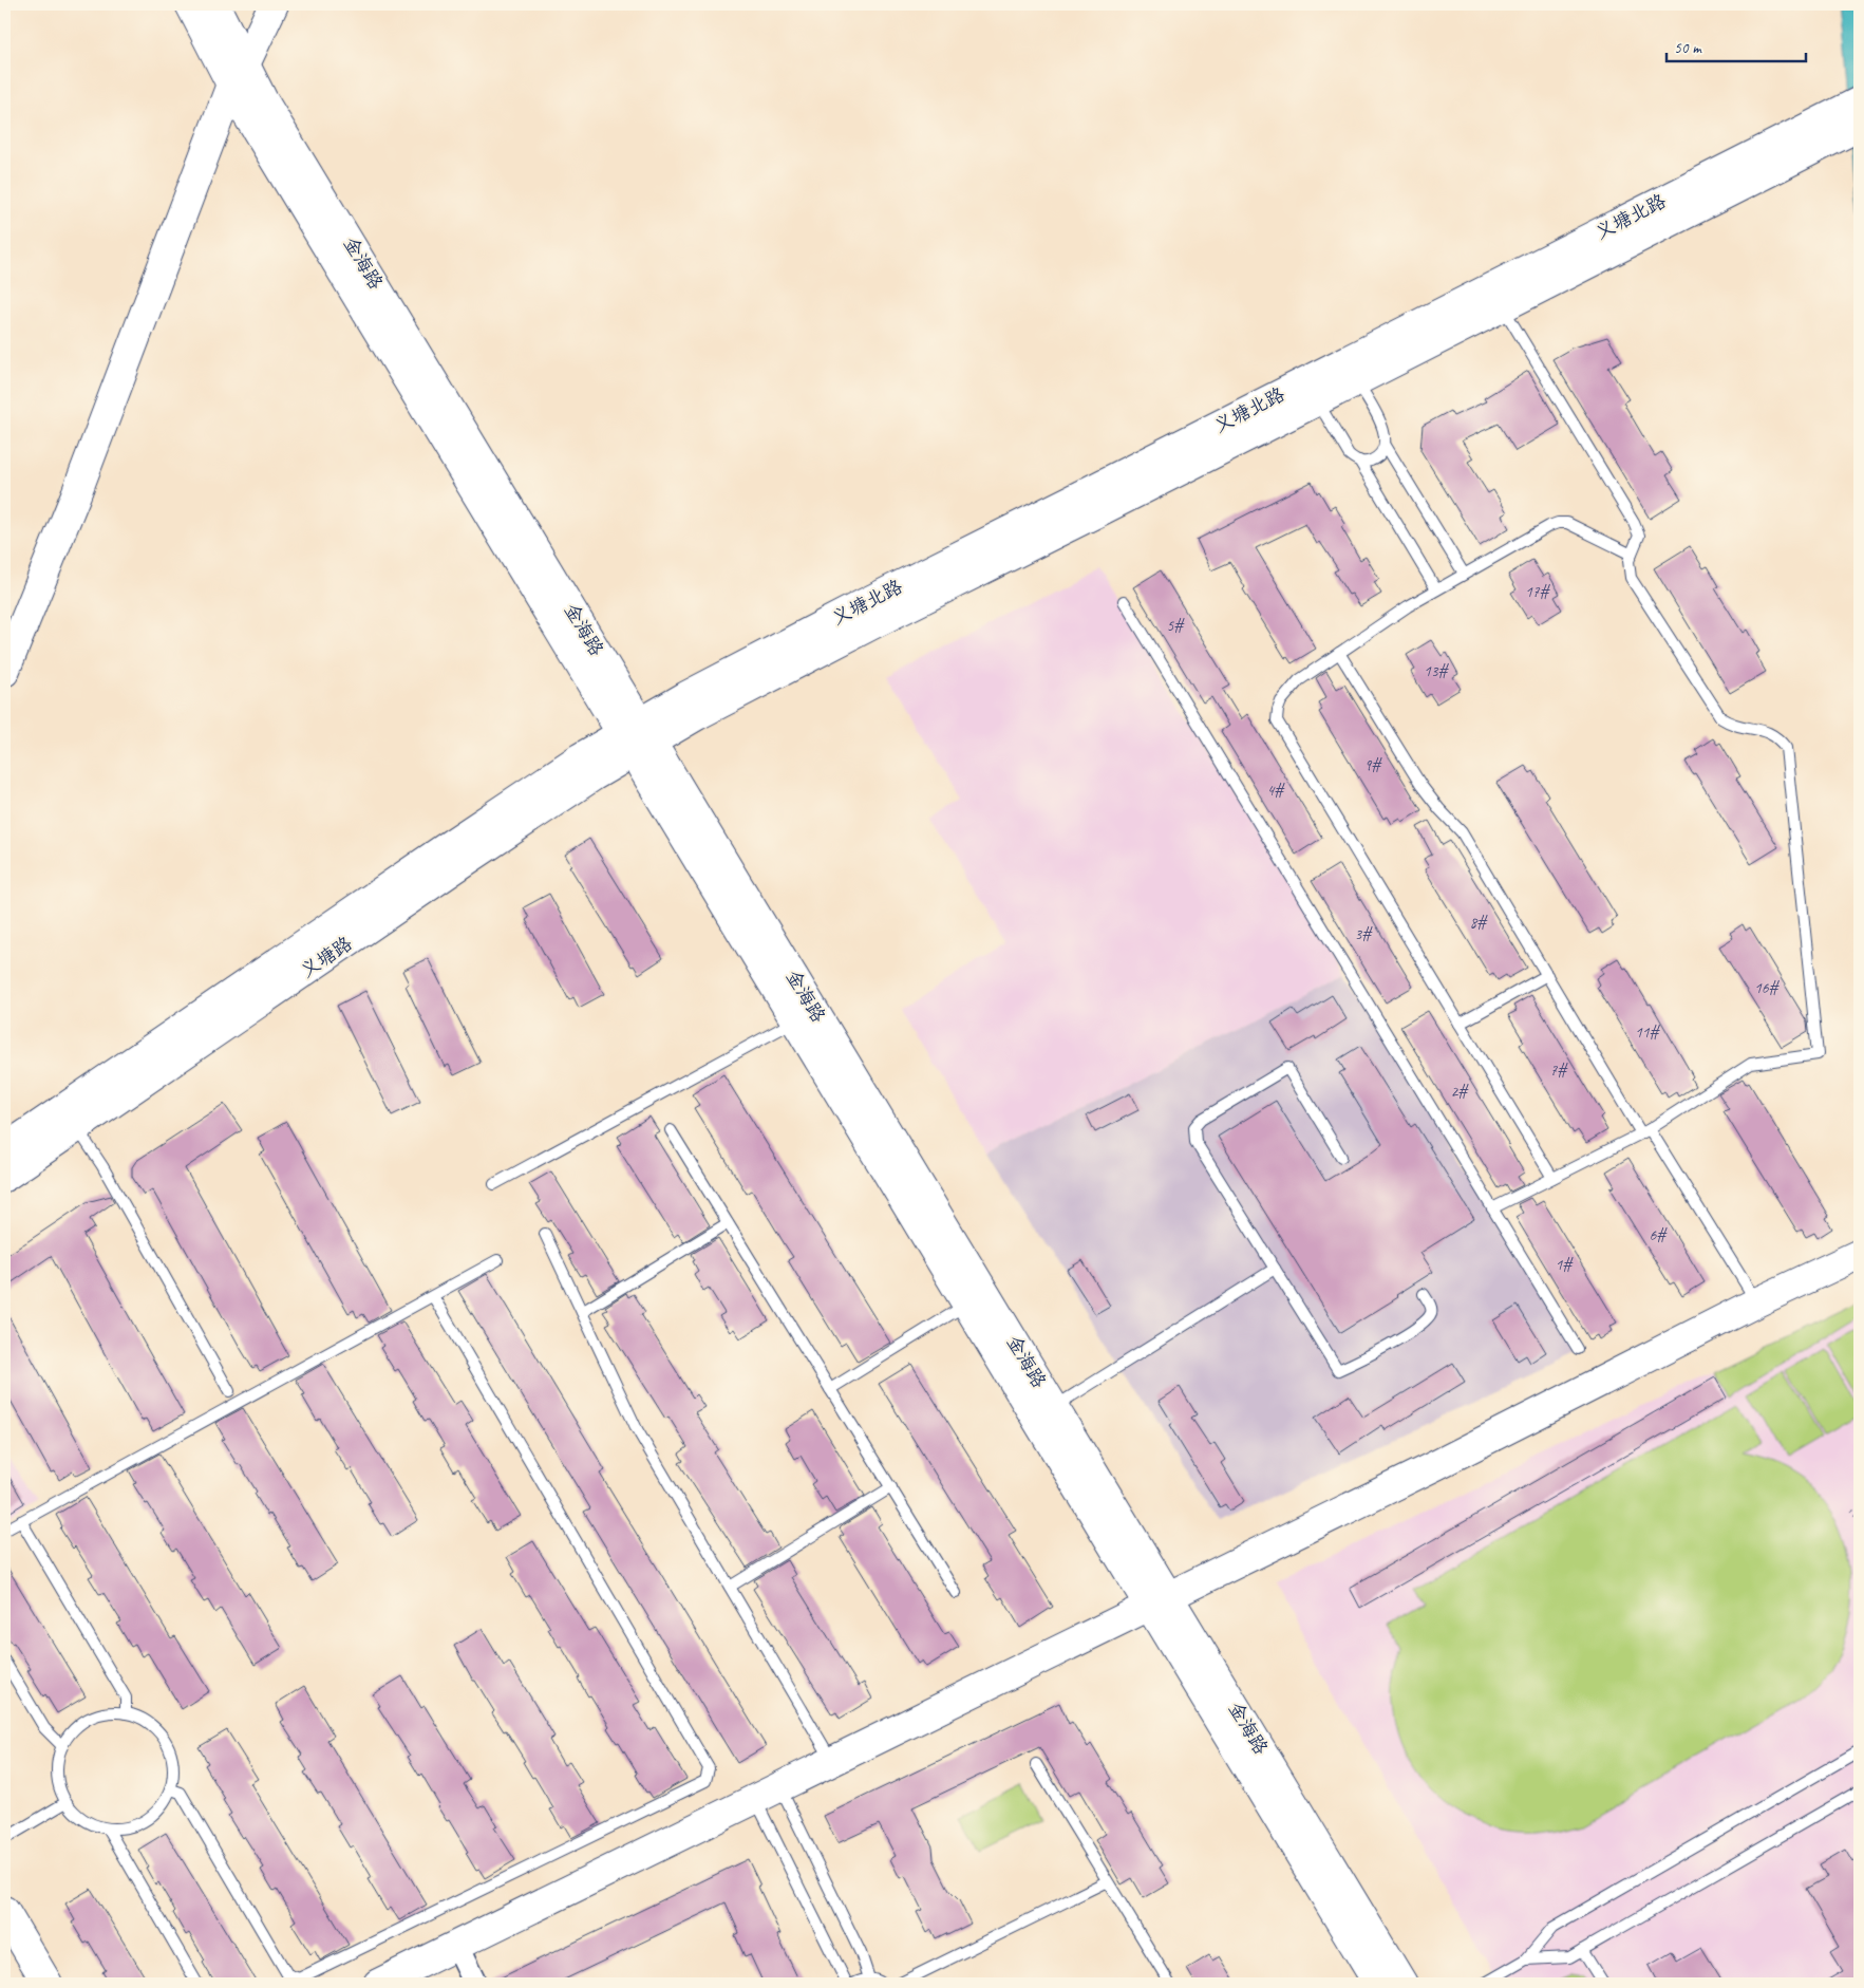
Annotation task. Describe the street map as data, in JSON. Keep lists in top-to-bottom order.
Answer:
{
  "streets": {
    "main road": ["义塘北路", "金海路", "义塘路"]
  },
  "crossings": [
    ["义塘北路", "金海路"],
    ["义塘北路", "义塘路"],
    ["金海路", "义塘路"]
  ],
  "house_numbers": [
    "17#",
    "5#",
    "13#",
    "9#",
    "4#",
    "8#",
    "3#",
    "16#",
    "11#",
    "7#",
    "2#",
    "6#",
    "1#"
  ],
  "scale_bar": "50 m"
}
